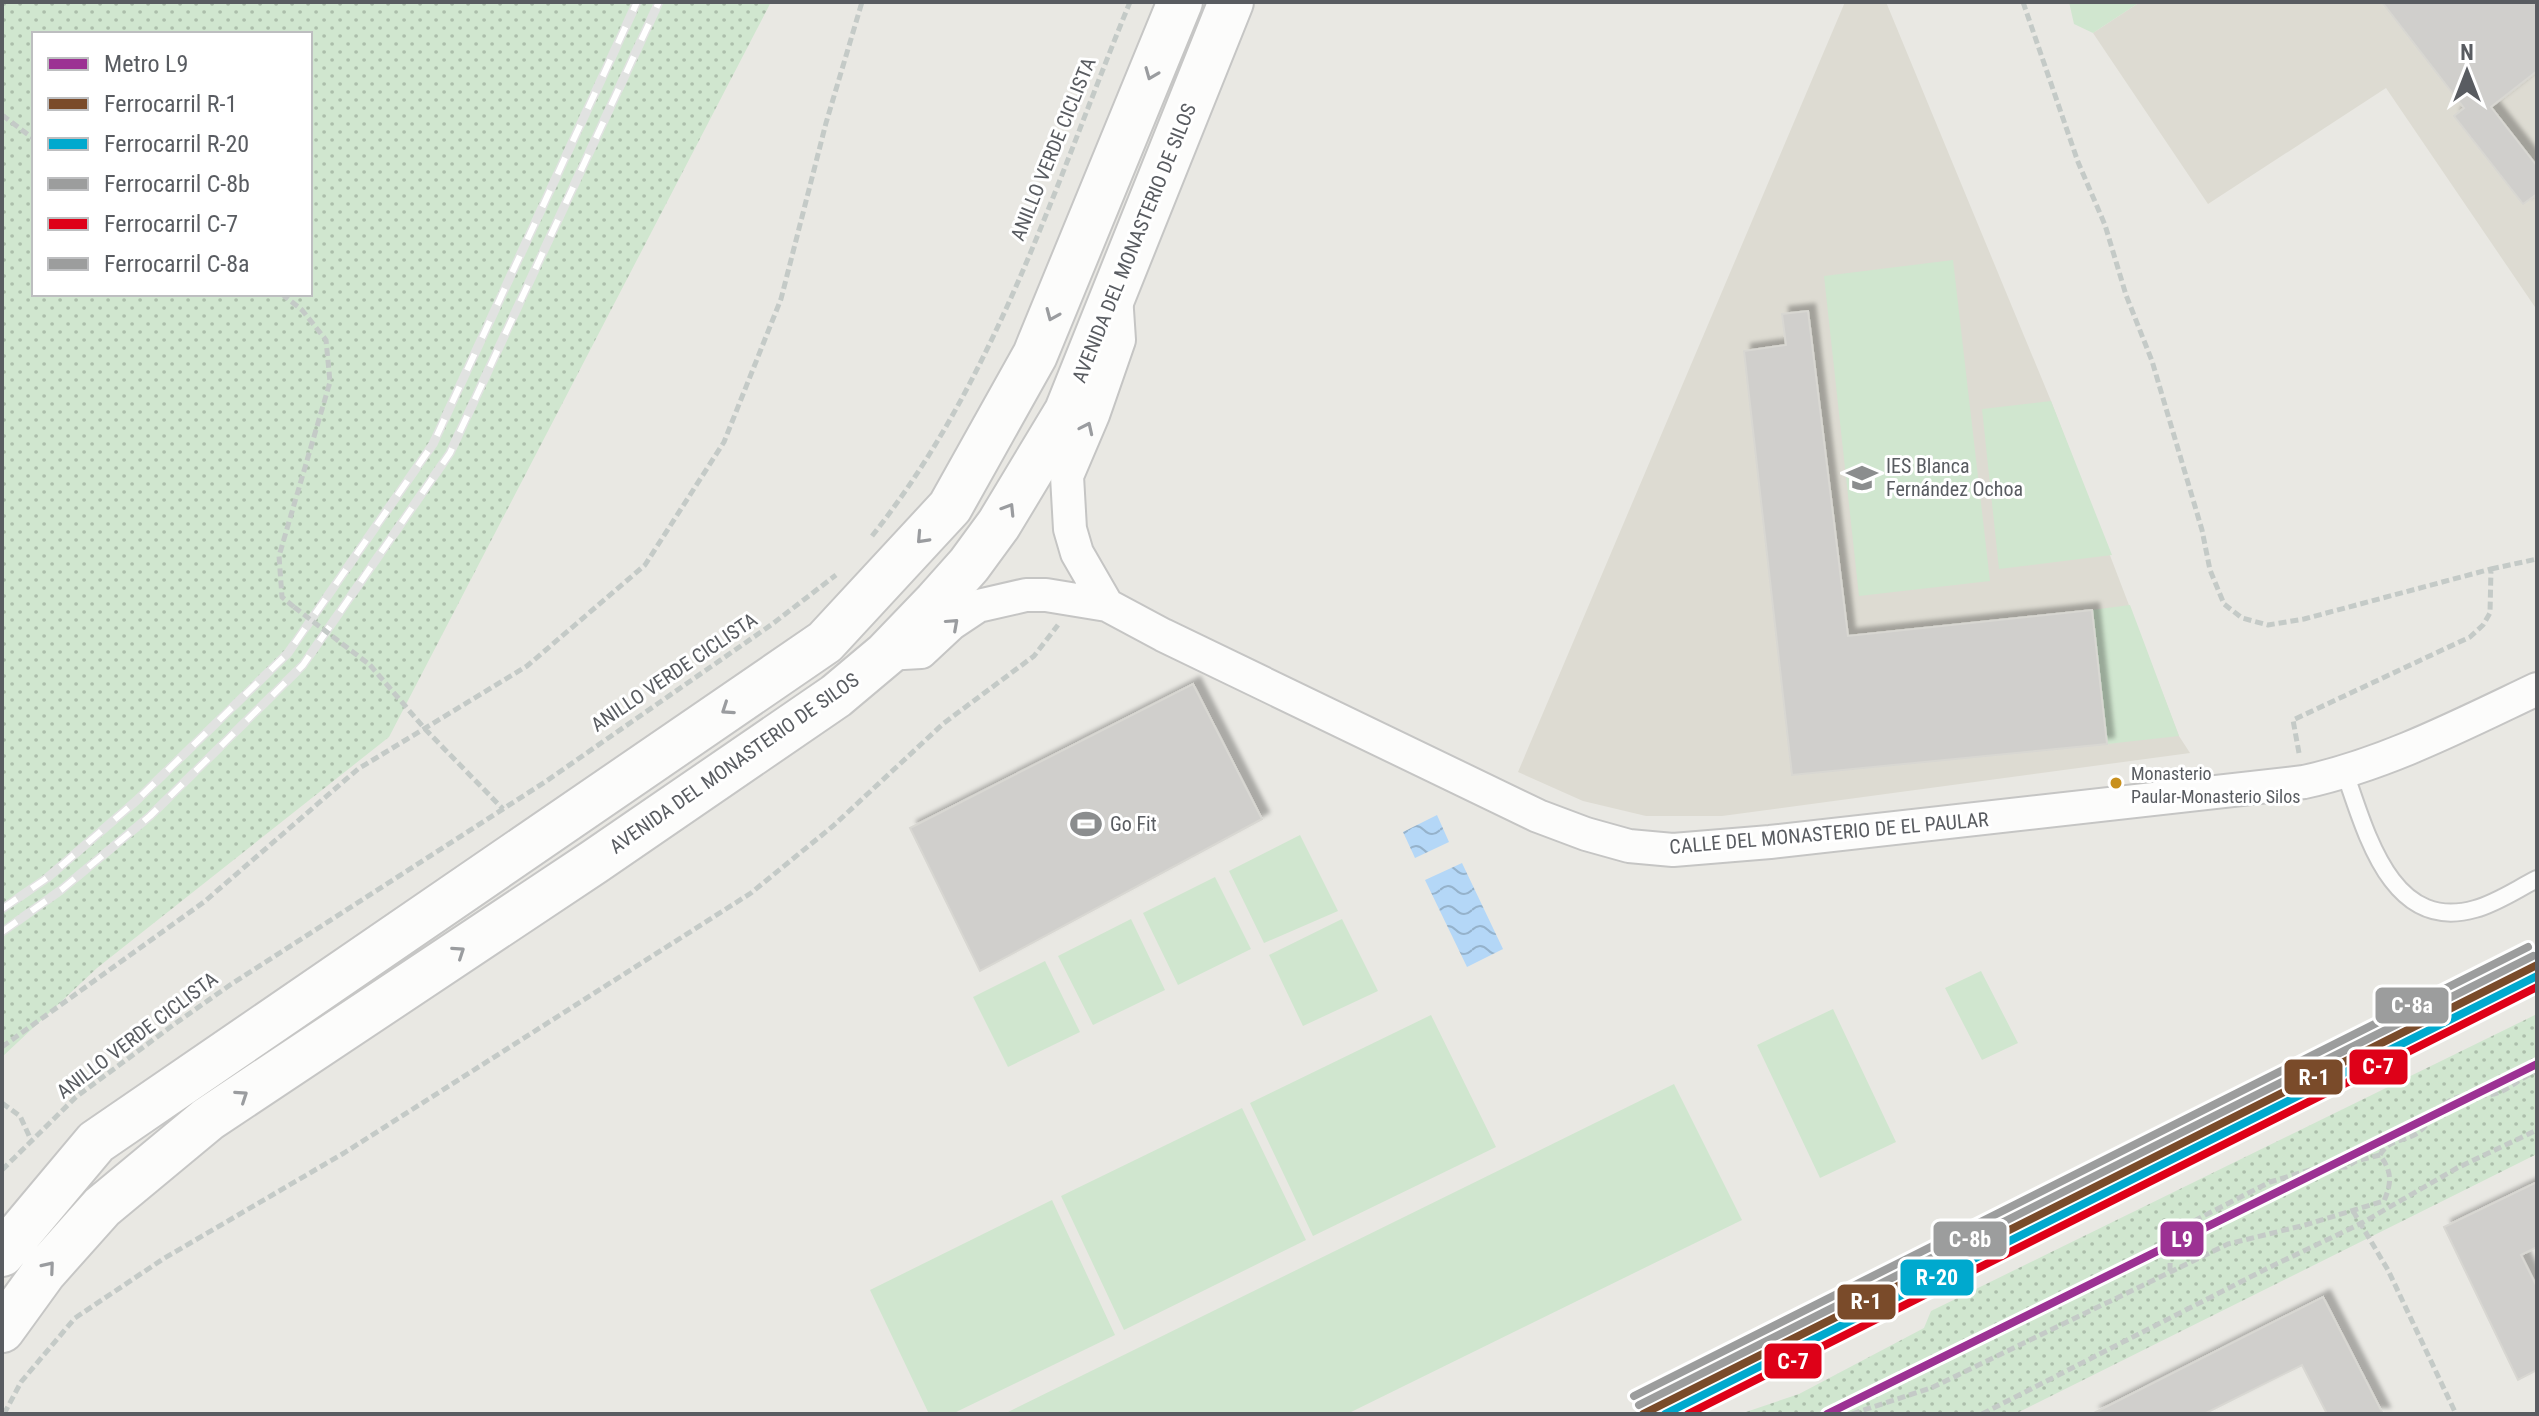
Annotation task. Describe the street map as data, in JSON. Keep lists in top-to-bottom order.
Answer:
{
  "streets": {
    "street": ["AVENIDA DEL MONASTERIO DE SILOS", "CALLE DEL MONASTERIO DE EL PAULAR"],
    "path": ["ANILLO VERDE CICLISTA"]
  },
  "crossings": [
    ["AVENIDA DEL MONASTERIO DE SILOS", "CALLE DEL MONASTERIO DE EL PAULAR"]
  ],
  "places": {
    "school or university": ["IES Blanca Fernández Ochoa"],
    "other": ["Monasterio Paular-Monasterio Silos"],
    "sports": ["Go Fit"]
  },
  "lines": [
    "rail line C-8a",
    "rail line C-8b",
    "rail line R-1",
    "rail line R-20",
    "rail line C-7",
    "metro line L9"
  ],
  "legend": [
    "Metro L9",
    "Ferrocarril R-1",
    "Ferrocarril R-20",
    "Ferrocarril C-8b",
    "Ferrocarril C-7",
    "Ferrocarril C-8a"
  ],
  "north": "top"
}
